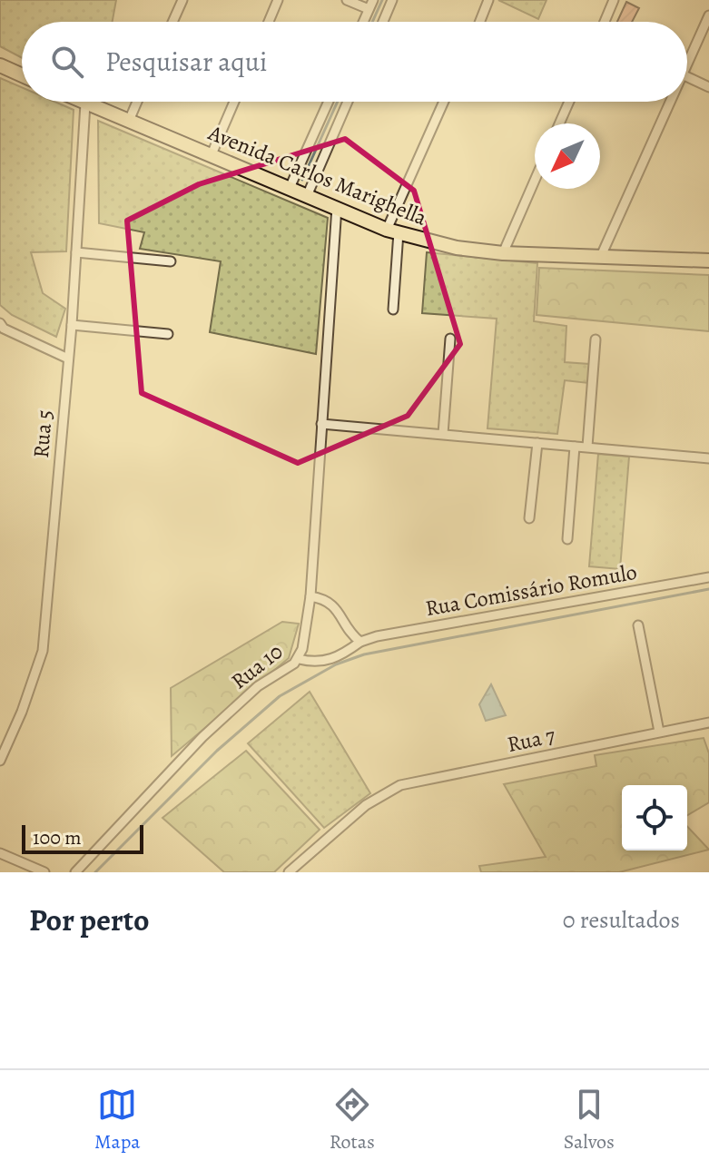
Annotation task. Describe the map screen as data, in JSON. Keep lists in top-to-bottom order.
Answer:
{
  "streets": {
    "main road": ["Avenida Carlos Marighella"],
    "street": [
      "Rua 5",
      "Rua Comissário Romulo",
      "Rua 10",
      "Rua 7"
    ]
  },
  "crossings": [
    ["Avenida Carlos Marighella", "Rua 5"],
    ["Avenida Carlos Marighella", "Rua 10"],
    ["Rua Comissário Romulo", "Rua 10"]
  ],
  "scale_bar": "100 m",
  "north": "bottom left",
  "page": {
    "search": "Pesquisar aqui",
    "scale": "100 m",
    "heading": ["Por perto", "0 resultados"],
    "nav": ["Mapa", "Rotas", "Salvos"]
  }
}
